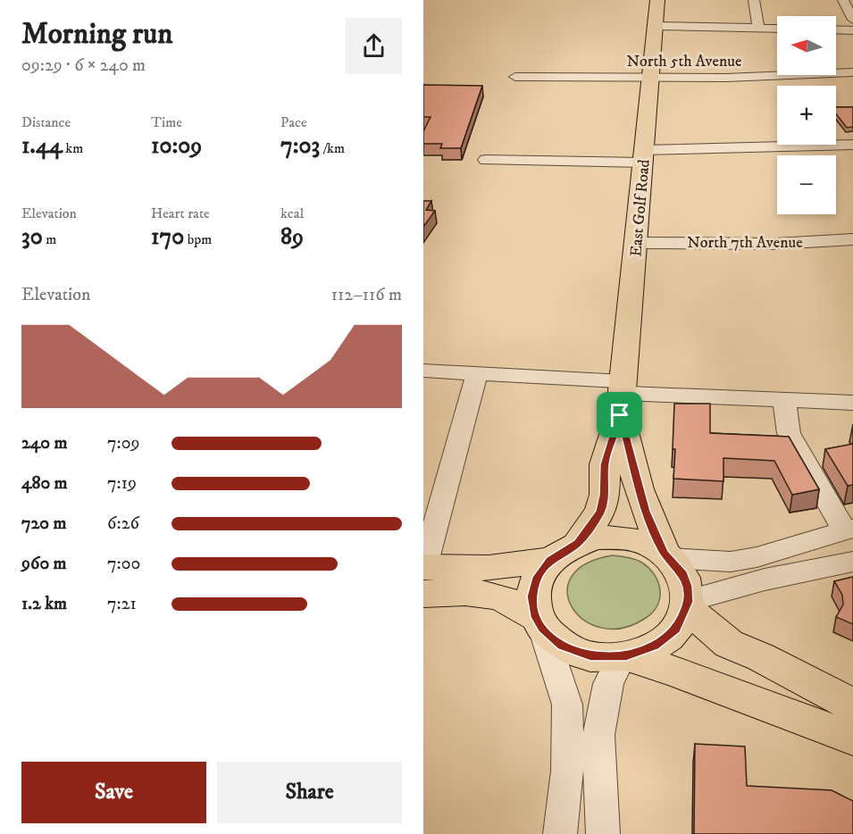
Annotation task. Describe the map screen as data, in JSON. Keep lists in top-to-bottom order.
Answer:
{
  "streets": {
    "main road": ["East Golf Road"],
    "street": ["North 5th Avenue", "North 7th Avenue"]
  },
  "crossings": [
    ["North 5th Avenue", "East Golf Road"],
    ["East Golf Road", "North 7th Avenue"]
  ],
  "north": "left",
  "page": {
    "heading": ["Morning run", "09:29 · 6 × 240 m"],
    "map_buttons": ["+", "−"],
    "stats": [
      ["Distance", "1.44 km"],
      ["Time", "10:09"],
      ["Pace", "7:03 /km"],
      ["Elevation", "30 m"],
      ["Heart rate", "170 bpm"],
      ["kcal", "89"]
    ],
    "chart": ["Elevation", "112–116 m"],
    "list": [
      {
        "name": "240 m",
        "note": "7:09"
      },
      {
        "name": "480 m",
        "note": "7:19"
      },
      {
        "name": "720 m",
        "note": "6:26"
      },
      {
        "name": "960 m",
        "note": "7:00"
      },
      {
        "name": "1.2 km",
        "note": "7:21"
      }
    ],
    "buttons": ["Save", "Share"]
  }
}
